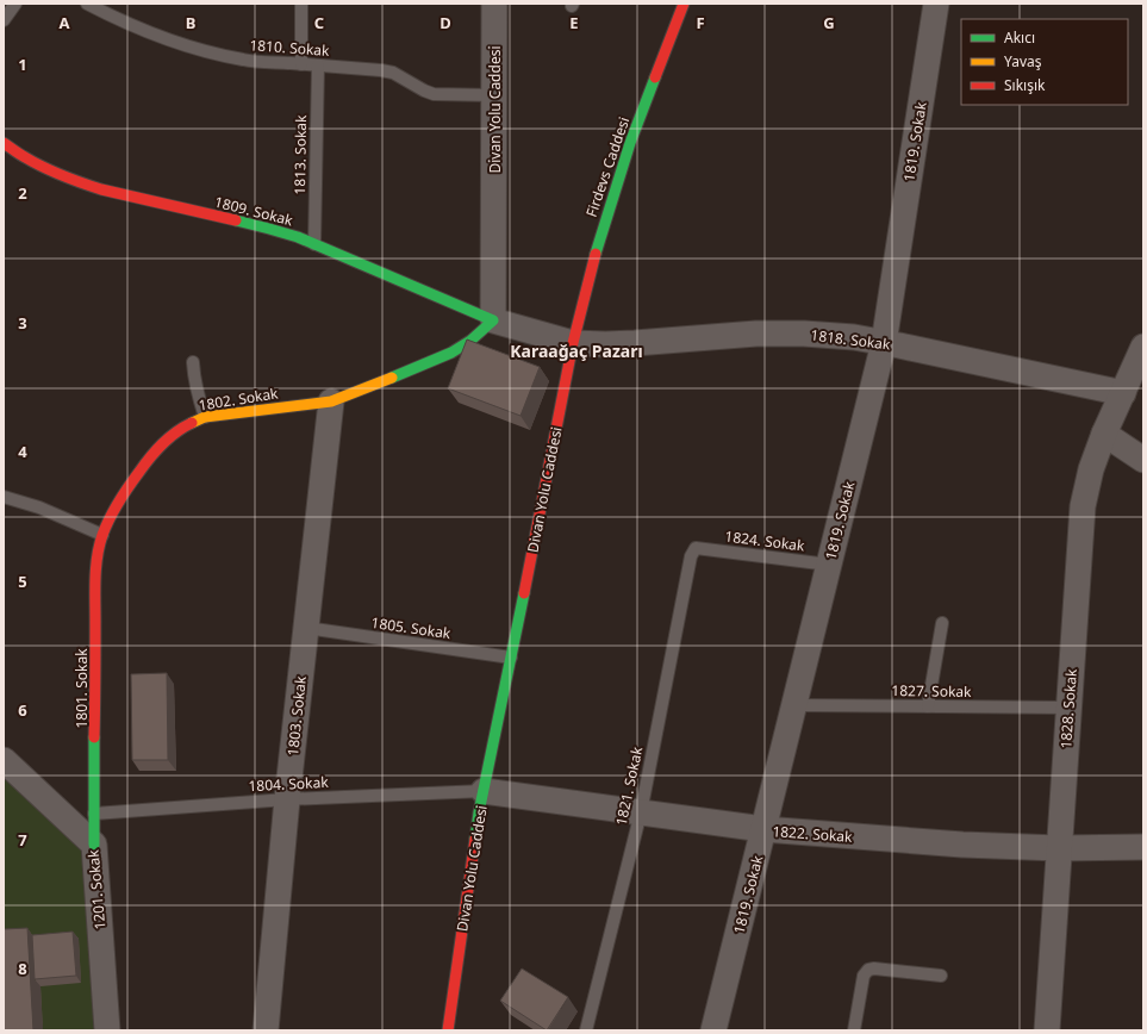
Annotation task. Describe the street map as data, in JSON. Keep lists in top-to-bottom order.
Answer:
{
  "streets": {
    "street": [
      "Divan Yolu Caddesi",
      "1819. Sokak",
      "Firdevs Caddesi",
      "1809. Sokak",
      "1818. Sokak",
      "1802. Sokak",
      "1801. Sokak",
      "1828. Sokak",
      "1803. Sokak",
      "1822. Sokak",
      "1201. Sokak"
    ],
    "lane": [
      "1810. Sokak",
      "1813. Sokak",
      "1824. Sokak",
      "1805. Sokak",
      "1827. Sokak",
      "1804. Sokak",
      "1821. Sokak"
    ]
  },
  "crossings": [
    ["1810. Sokak", "Divan Yolu Caddesi"],
    ["1810. Sokak", "1813. Sokak"],
    ["Divan Yolu Caddesi", "Firdevs Caddesi"],
    ["Divan Yolu Caddesi", "1809. Sokak"],
    ["Divan Yolu Caddesi", "1818. Sokak"],
    ["Divan Yolu Caddesi", "1802. Sokak"],
    ["Divan Yolu Caddesi", "1805. Sokak"],
    ["Divan Yolu Caddesi", "1804. Sokak"],
    ["Divan Yolu Caddesi", "1822. Sokak"],
    ["1819. Sokak", "1818. Sokak"],
    ["1819. Sokak", "1824. Sokak"],
    ["1819. Sokak", "1827. Sokak"],
    ["1819. Sokak", "1822. Sokak"],
    ["1813. Sokak", "1809. Sokak"],
    ["Firdevs Caddesi", "1818. Sokak"],
    ["1809. Sokak", "1802. Sokak"],
    ["1818. Sokak", "1828. Sokak"],
    ["1802. Sokak", "1801. Sokak"],
    ["1802. Sokak", "1803. Sokak"],
    ["1824. Sokak", "1821. Sokak"],
    ["1805. Sokak", "1803. Sokak"],
    ["1801. Sokak", "1804. Sokak"],
    ["1801. Sokak", "1201. Sokak"],
    ["1827. Sokak", "1828. Sokak"],
    ["1828. Sokak", "1822. Sokak"],
    ["1803. Sokak", "1804. Sokak"],
    ["1804. Sokak", "1822. Sokak"],
    ["1821. Sokak", "1822. Sokak"]
  ],
  "districts": ["Karaağaç Pazarı"],
  "legend": ["Akıcı", "Yavaş", "Sıkışık"],
  "grid": {
    "columns": [
      "A",
      "B",
      "C",
      "D",
      "E",
      "F",
      "G"
    ],
    "rows": [
      "1",
      "2",
      "3",
      "4",
      "5",
      "6",
      "7",
      "8"
    ]
  }
}
